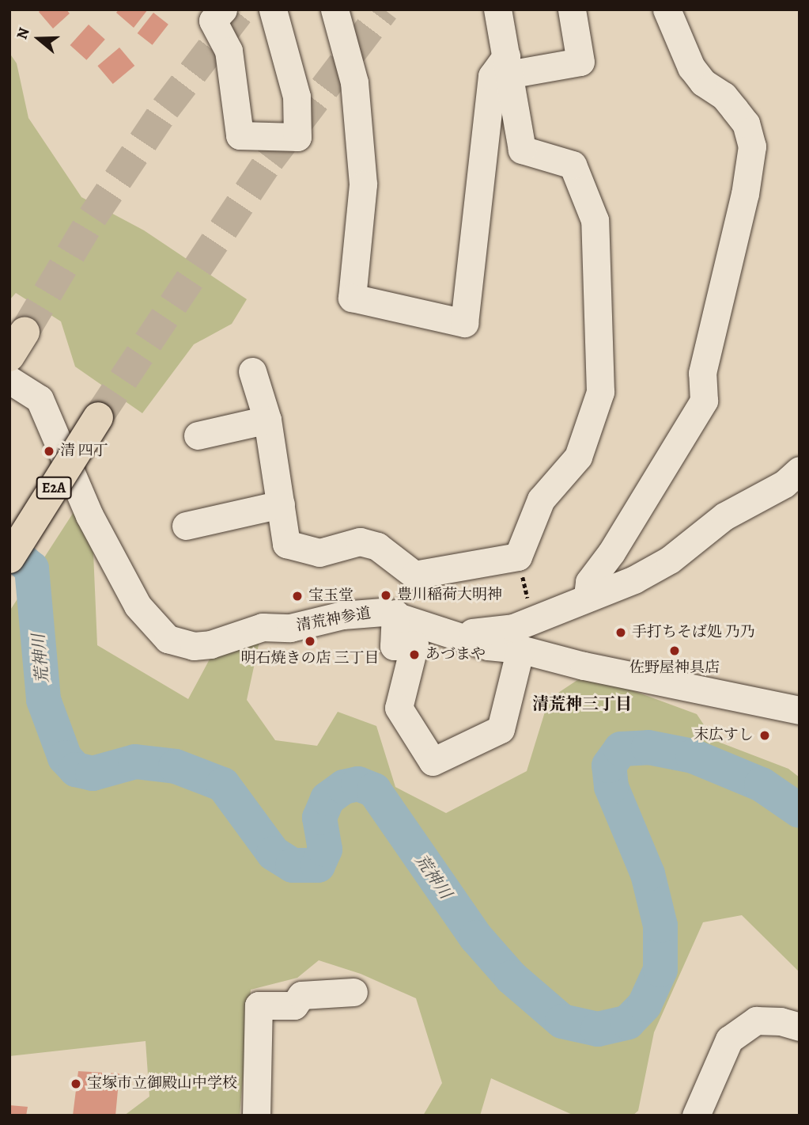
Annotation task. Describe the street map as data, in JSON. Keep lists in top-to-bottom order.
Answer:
{
  "streets": {
    "highway": ["E2A"],
    "street": ["清荒神参道"]
  },
  "districts": ["清荒神三丁目"],
  "water": ["荒神川"],
  "places": [
    "清 四丁",
    "豊川稲荷大明神",
    "宝玉堂",
    "手打ちそば処 乃乃",
    "明石焼きの店 三丁目",
    "佐野屋神具店",
    "あづまや",
    "末広すし",
    "宝塚市立御殿山中学校"
  ],
  "north": "left"
}
